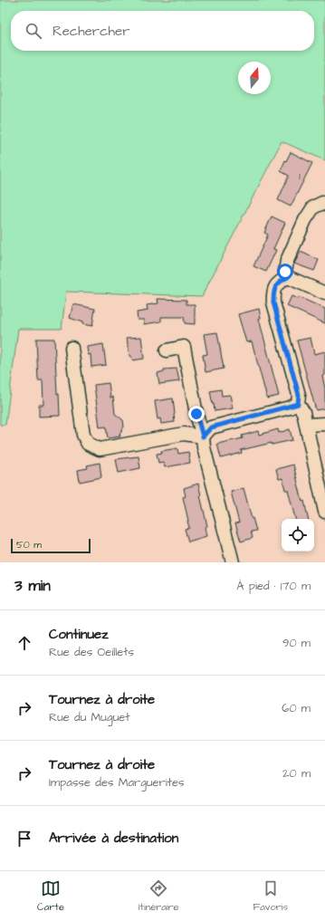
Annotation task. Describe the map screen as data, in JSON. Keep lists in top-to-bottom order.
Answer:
{
  "house_numbers": ["1"],
  "scale_bar": "50 m",
  "north": "top",
  "page": {
    "search": "Rechercher",
    "scale": "50 m",
    "heading": ["3 min", "À pied · 170 m"],
    "list": [
      ["Continuez", "Rue des Oeillets", "90 m"],
      ["Tournez à droite", "Rue du Muguet", "60 m"],
      ["Tournez à droite", "Impasse des Marguerites", "20 m"],
      "Arrivée à destination"
    ],
    "nav": ["Carte", "Itinéraire", "Favoris"]
  }
}
